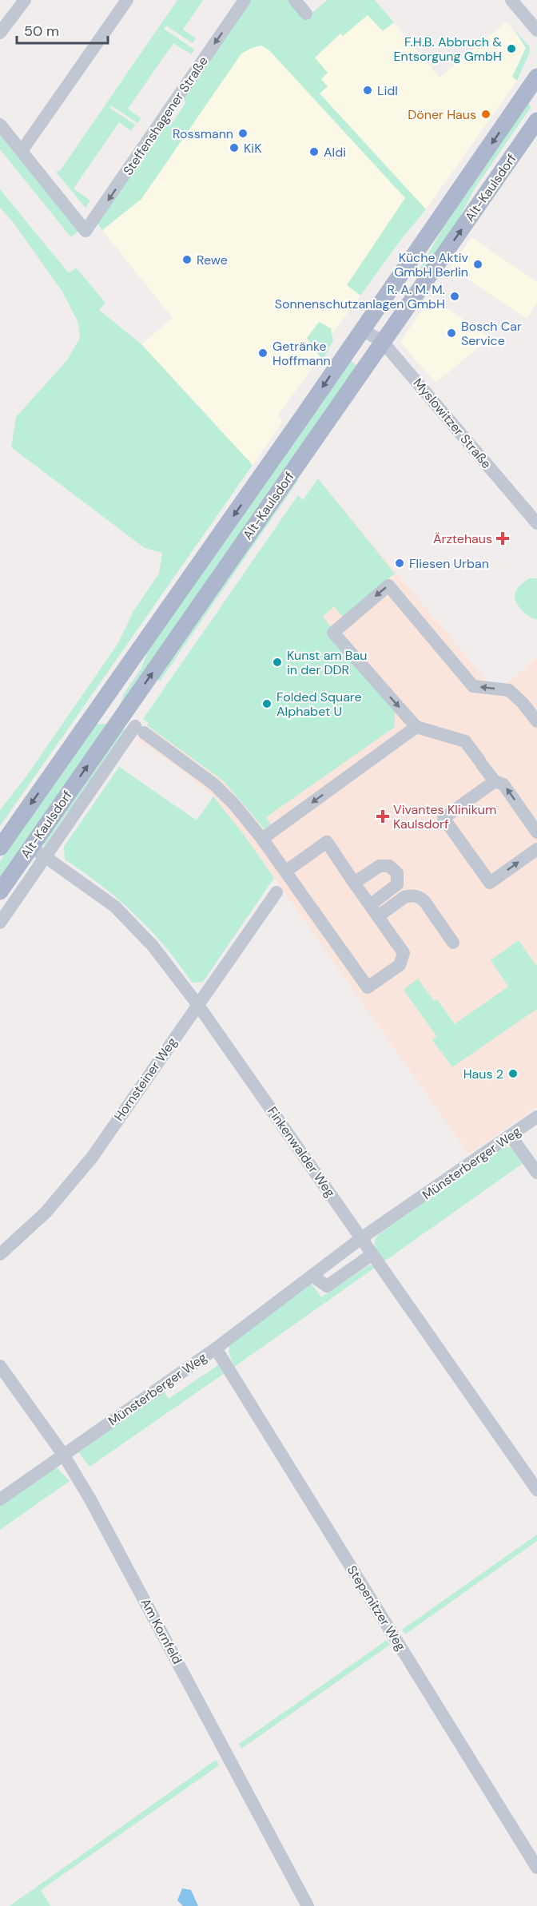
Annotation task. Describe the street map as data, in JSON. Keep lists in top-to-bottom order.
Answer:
{
  "streets": {
    "main road": ["Alt-Kaulsdorf"],
    "street": [
      "Steffenshagener Straße",
      "Myslowitzer Straße",
      "Hornsteiner Weg",
      "Finkenwalder Weg",
      "Münsterberger Weg",
      "Stepenitzer Weg",
      "Am Kornfeld"
    ]
  },
  "crossings": [
    ["Alt-Kaulsdorf", "Myslowitzer Straße"],
    ["Alt-Kaulsdorf", "Finkenwalder Weg"],
    ["Hornsteiner Weg", "Finkenwalder Weg"],
    ["Finkenwalder Weg", "Münsterberger Weg"],
    ["Münsterberger Weg", "Stepenitzer Weg"],
    ["Münsterberger Weg", "Am Kornfeld"]
  ],
  "places": {
    "other": [
      "F.H.B. Abbruch & Entsorgung GmbH",
      "Lidl",
      "Döner Haus",
      "Rossmann",
      "KiK",
      "Aldi",
      "Rewe",
      "Küche Aktiv GmbH Berlin",
      "R. A. M. M. Sonnenschutzanlagen GmbH",
      "Bosch Car Service",
      "Getränke Hoffmann",
      "Fliesen Urban",
      "Kunst am Bau in der DDR",
      "Folded Square Alphabet U",
      "Haus 2"
    ],
    "health": ["Ärztehaus", "Vivantes Klinikum Kaulsdorf"]
  },
  "scale_bar": "50 m"
}
